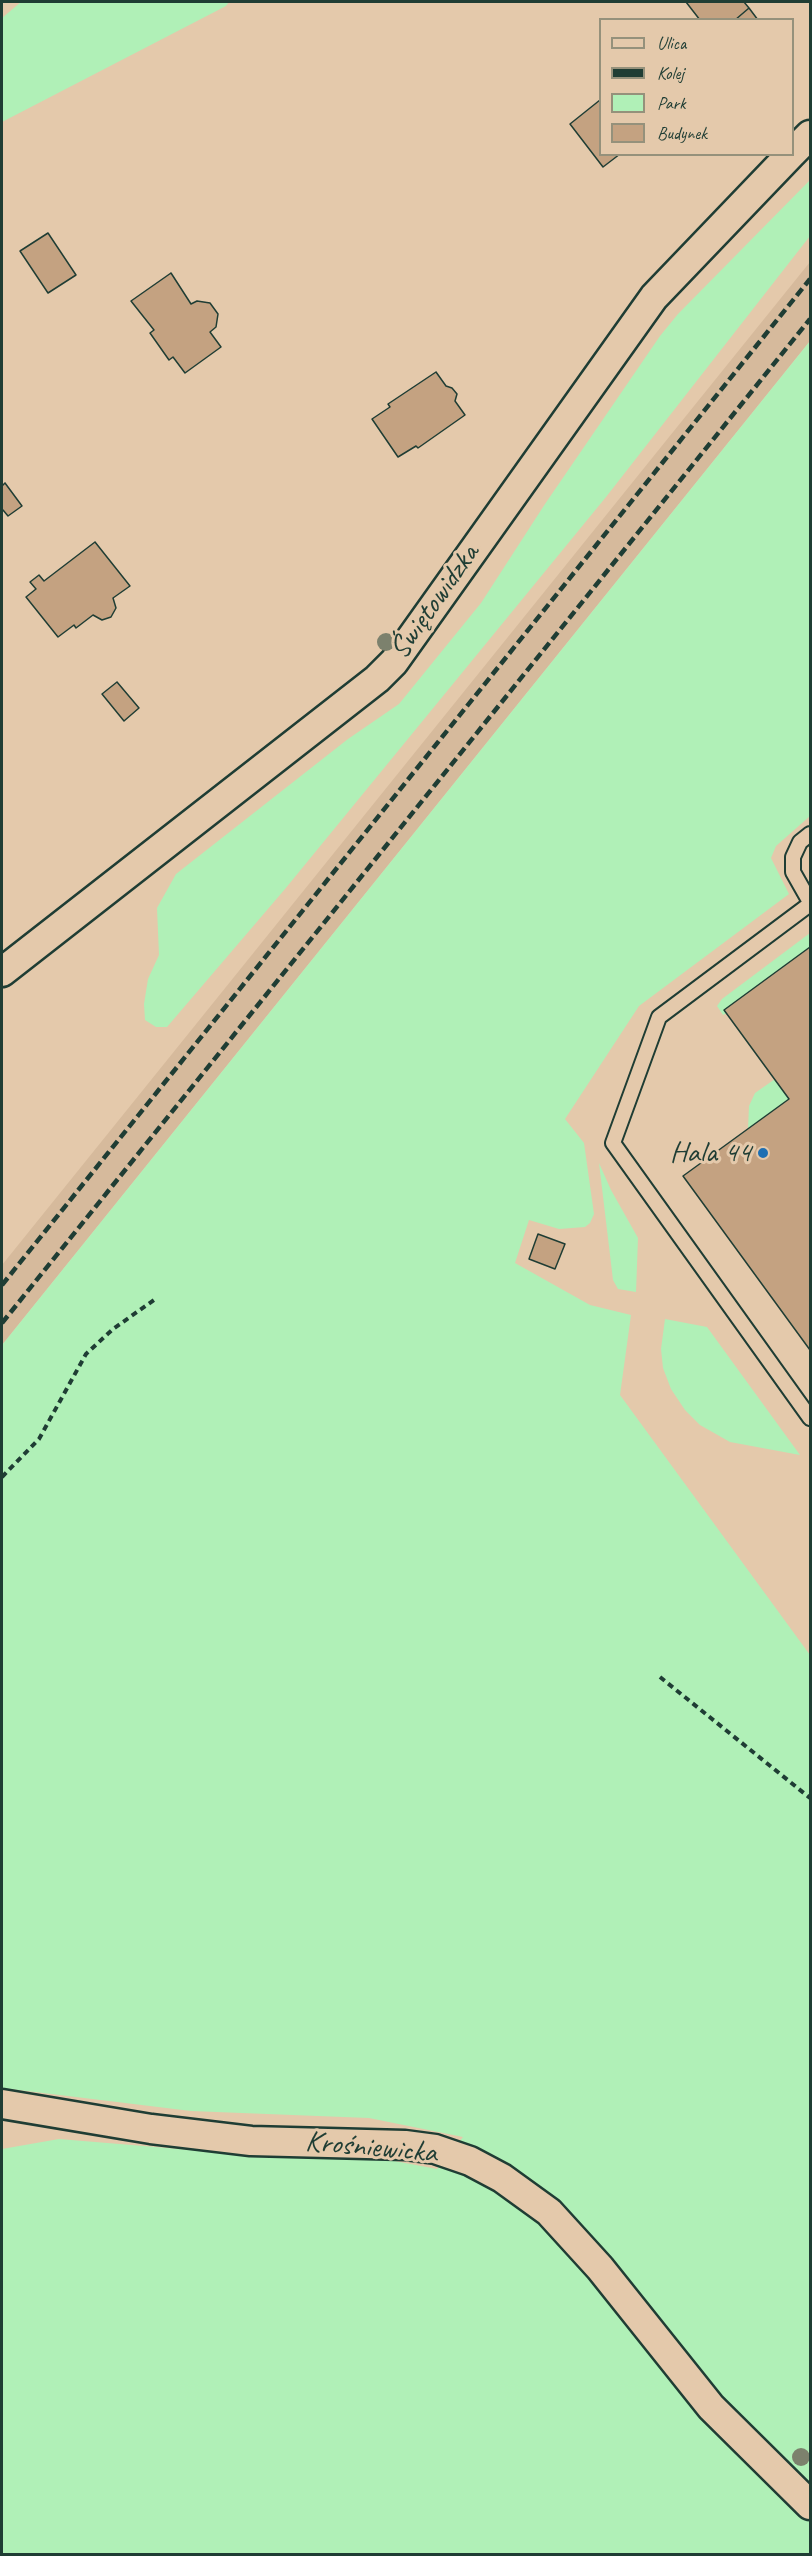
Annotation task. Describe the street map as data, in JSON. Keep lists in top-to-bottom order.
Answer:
{
  "streets": {
    "street": ["Świętowidzka", "Krośniewicka"]
  },
  "places": ["Hala 44"],
  "legend": [
    "Ulica",
    "Kolej",
    "Park",
    "Budynek"
  ]
}
